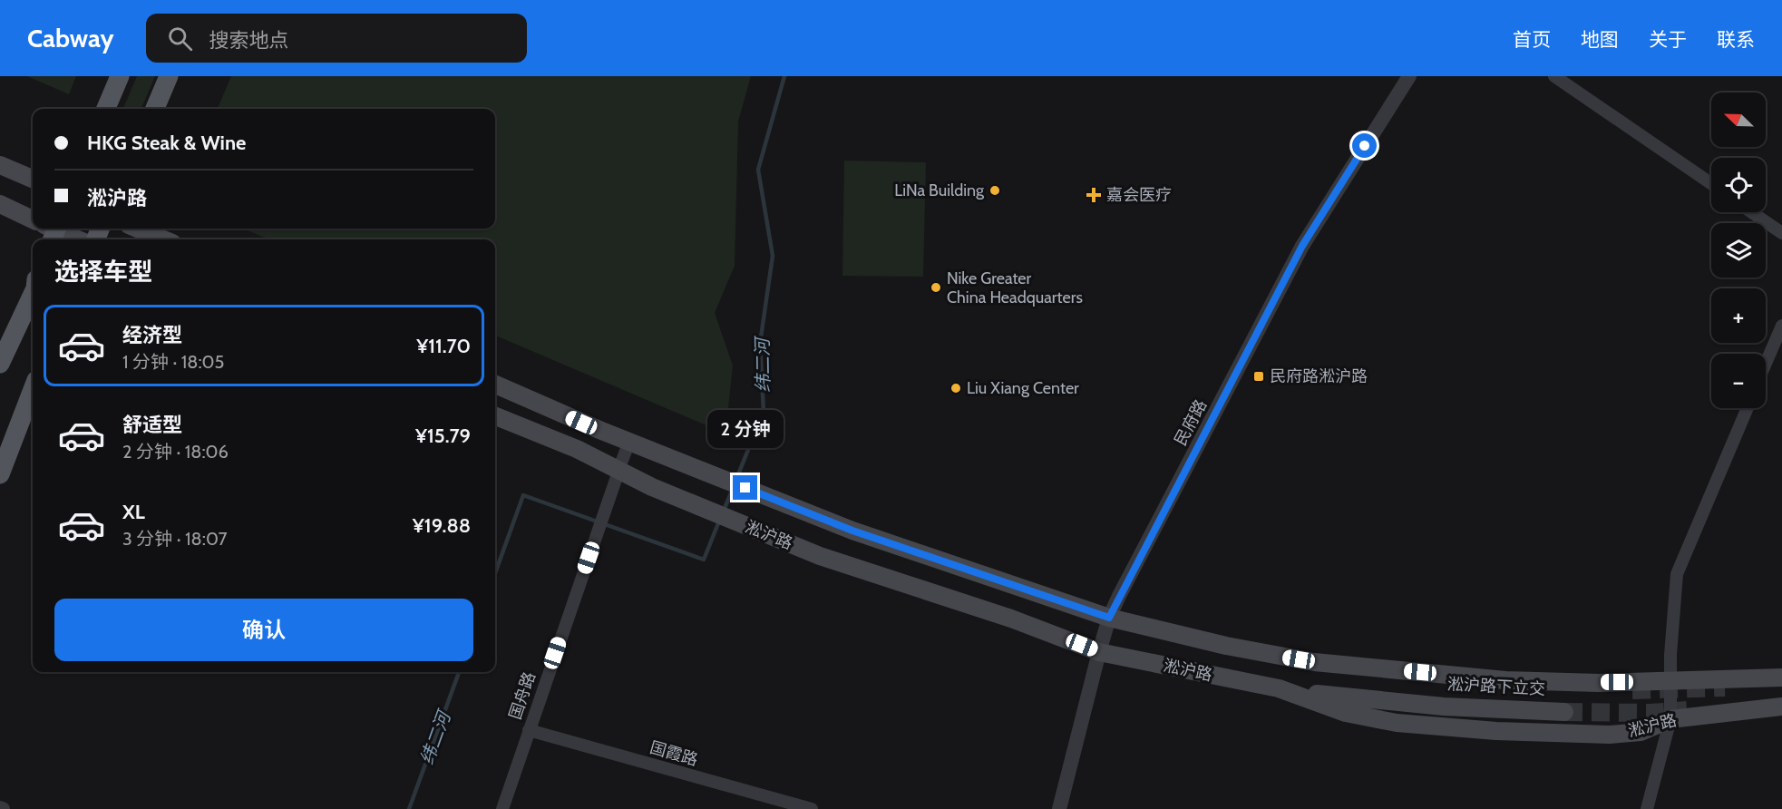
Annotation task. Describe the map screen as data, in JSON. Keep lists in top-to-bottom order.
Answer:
{
  "streets": {
    "main road": ["淞沪路", "淞沪路下立交"],
    "street": ["民府路", "国舟路", "国霞路"]
  },
  "crossings": [
    ["民府路", "淞沪路"],
    ["淞沪路", "淞沪路下立交"],
    ["淞沪路", "国舟路"],
    ["国舟路", "国霞路"]
  ],
  "water": ["纬二河"],
  "places": {
    "other": ["LiNa Building", "Nike Greater China Headquarters", "Liu Xiang Center"],
    "health": ["嘉会医疗"],
    "transit": ["民府路淞沪路"]
  },
  "north": "top left",
  "page": {
    "header": "Cabway",
    "search": "搜索地点",
    "nav": [
      "首页",
      "地图",
      "关于",
      "联系"
    ],
    "map_buttons": ["+", "−"],
    "banner": ["HKG Steak & Wine", "淞沪路"],
    "heading": "选择车型",
    "list": [
      {
        "name": "经济型",
        "note": "1 分钟 · 18:05",
        "value": "¥11.70"
      },
      {
        "name": "舒适型",
        "note": "2 分钟 · 18:06",
        "value": "¥15.79"
      },
      {
        "name": "XL",
        "note": "3 分钟 · 18:07",
        "value": "¥19.88"
      }
    ],
    "bubble": "2 分钟",
    "buttons": "确认"
  }
}
